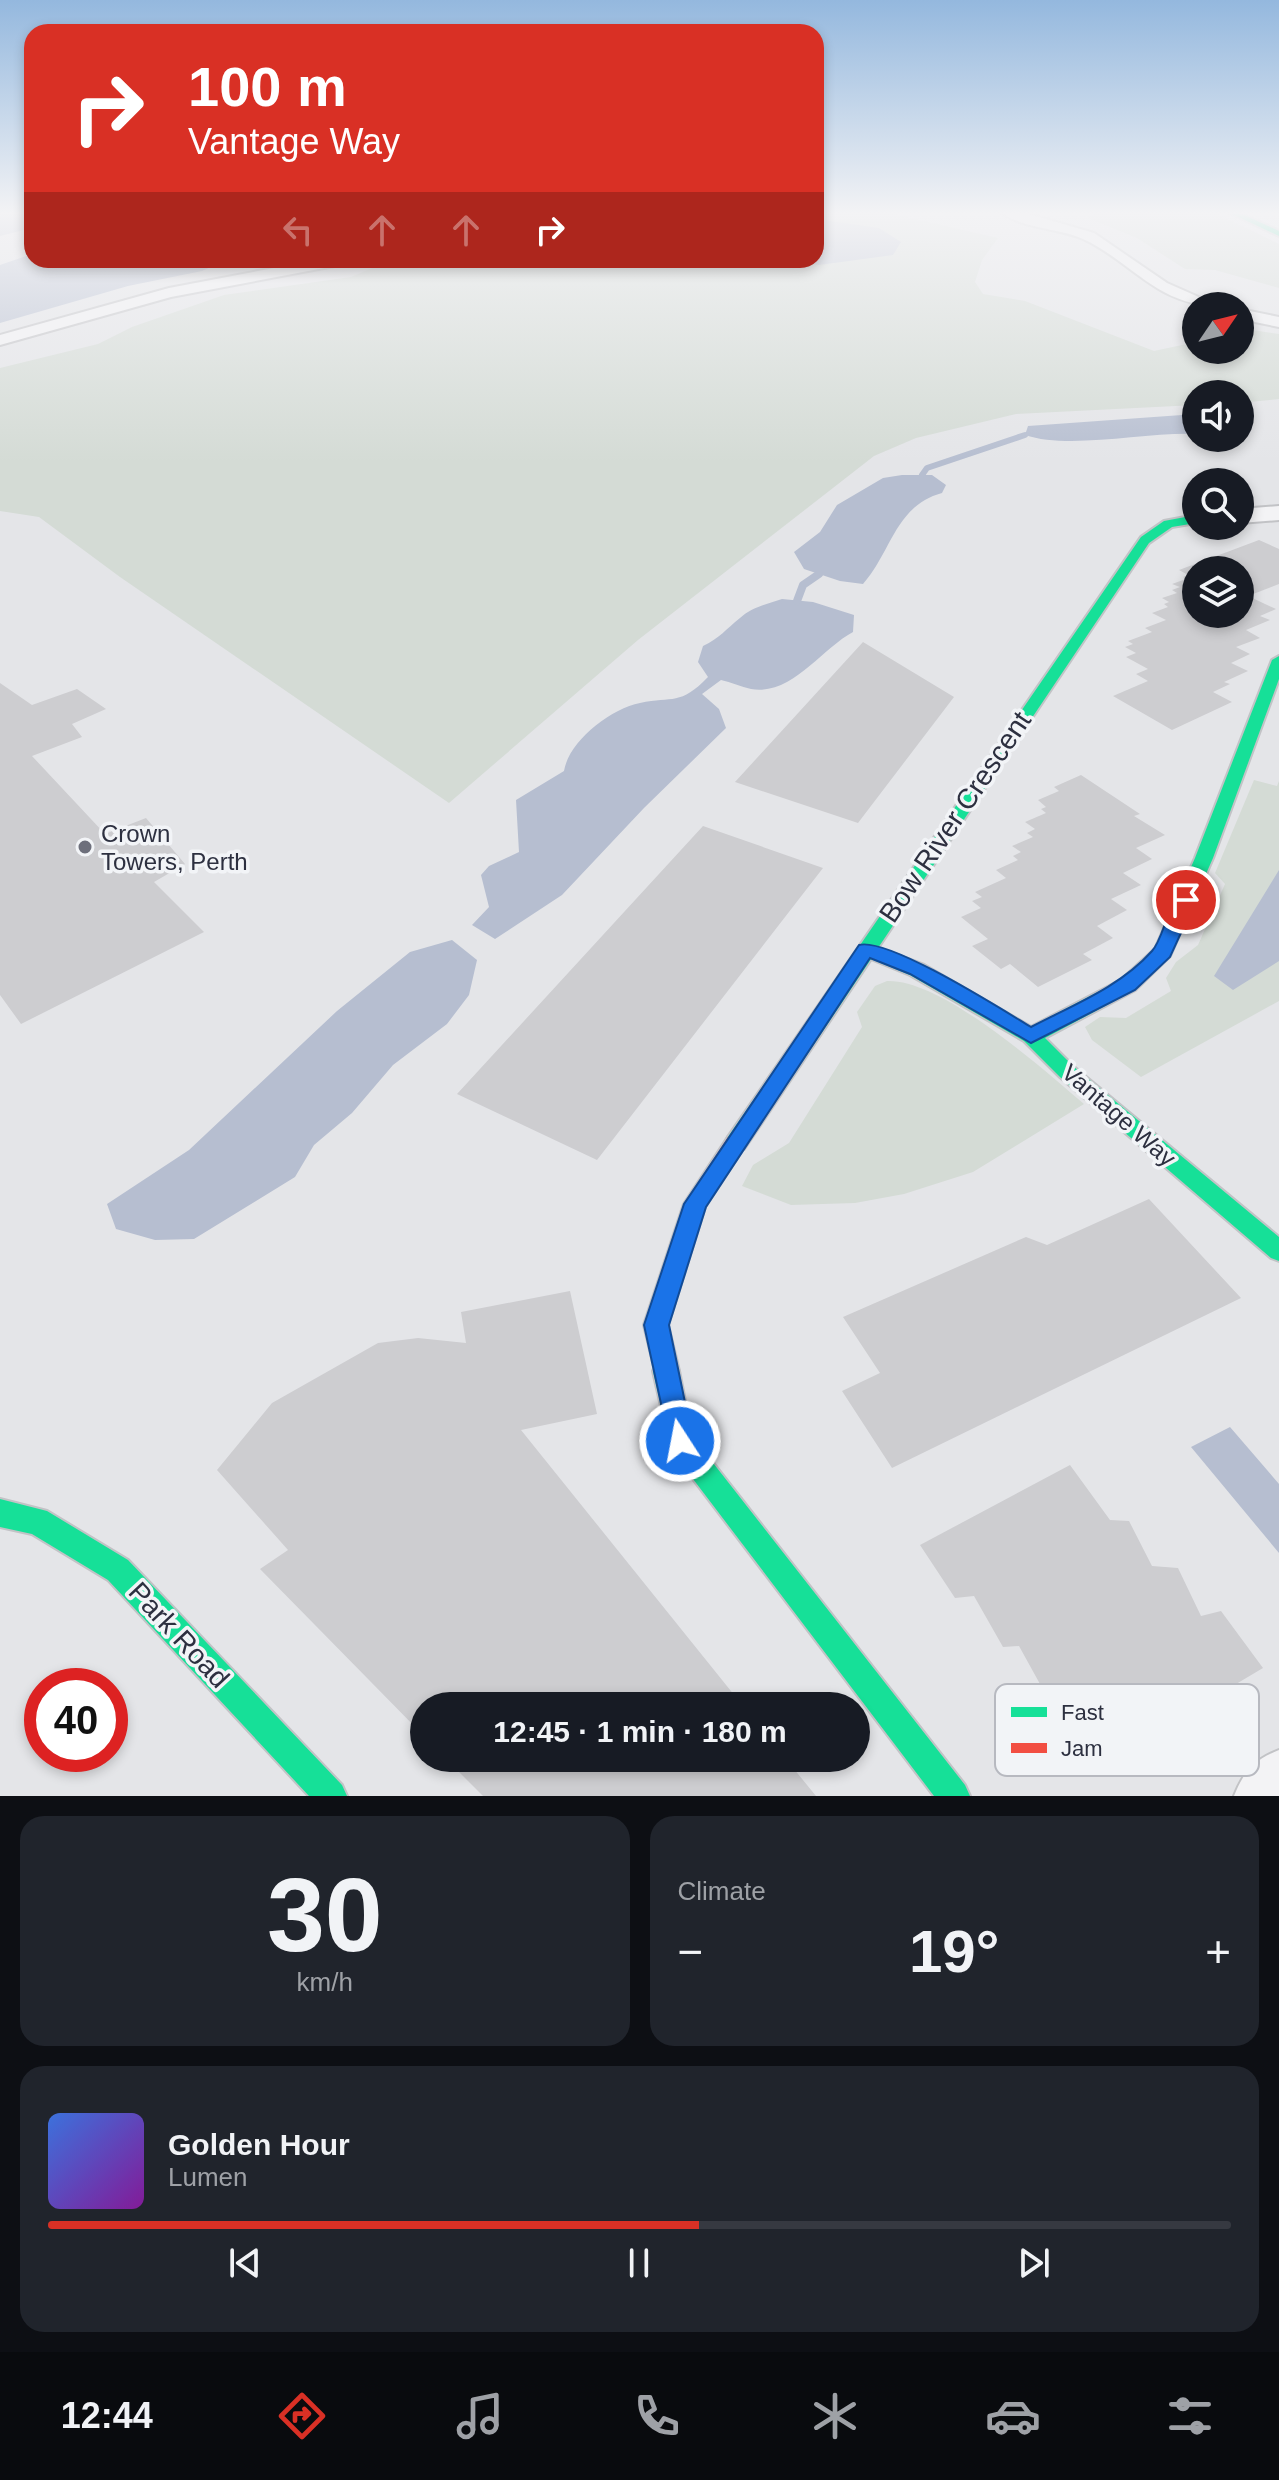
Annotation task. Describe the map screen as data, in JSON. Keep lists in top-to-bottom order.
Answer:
{
  "streets": {
    "street": ["Bow River Crescent", "Vantage Way", "Park Road"]
  },
  "crossings": [
    ["Bow River Crescent", "Vantage Way"]
  ],
  "places": ["Crown Towers, Perth"],
  "legend": ["Fast", "Jam"],
  "north": "top right",
  "page": {
    "turn": ["100 m", "Vantage Way"],
    "limit": "40",
    "trip": "12:45 · 1 min · 180 m",
    "tile": [
      ["30", "km/h"],
      "Climate"
    ],
    "heat": ["−", "19°", "+"],
    "song": ["Golden Hour", "Lumen"],
    "tabs": "12:44"
  }
}
